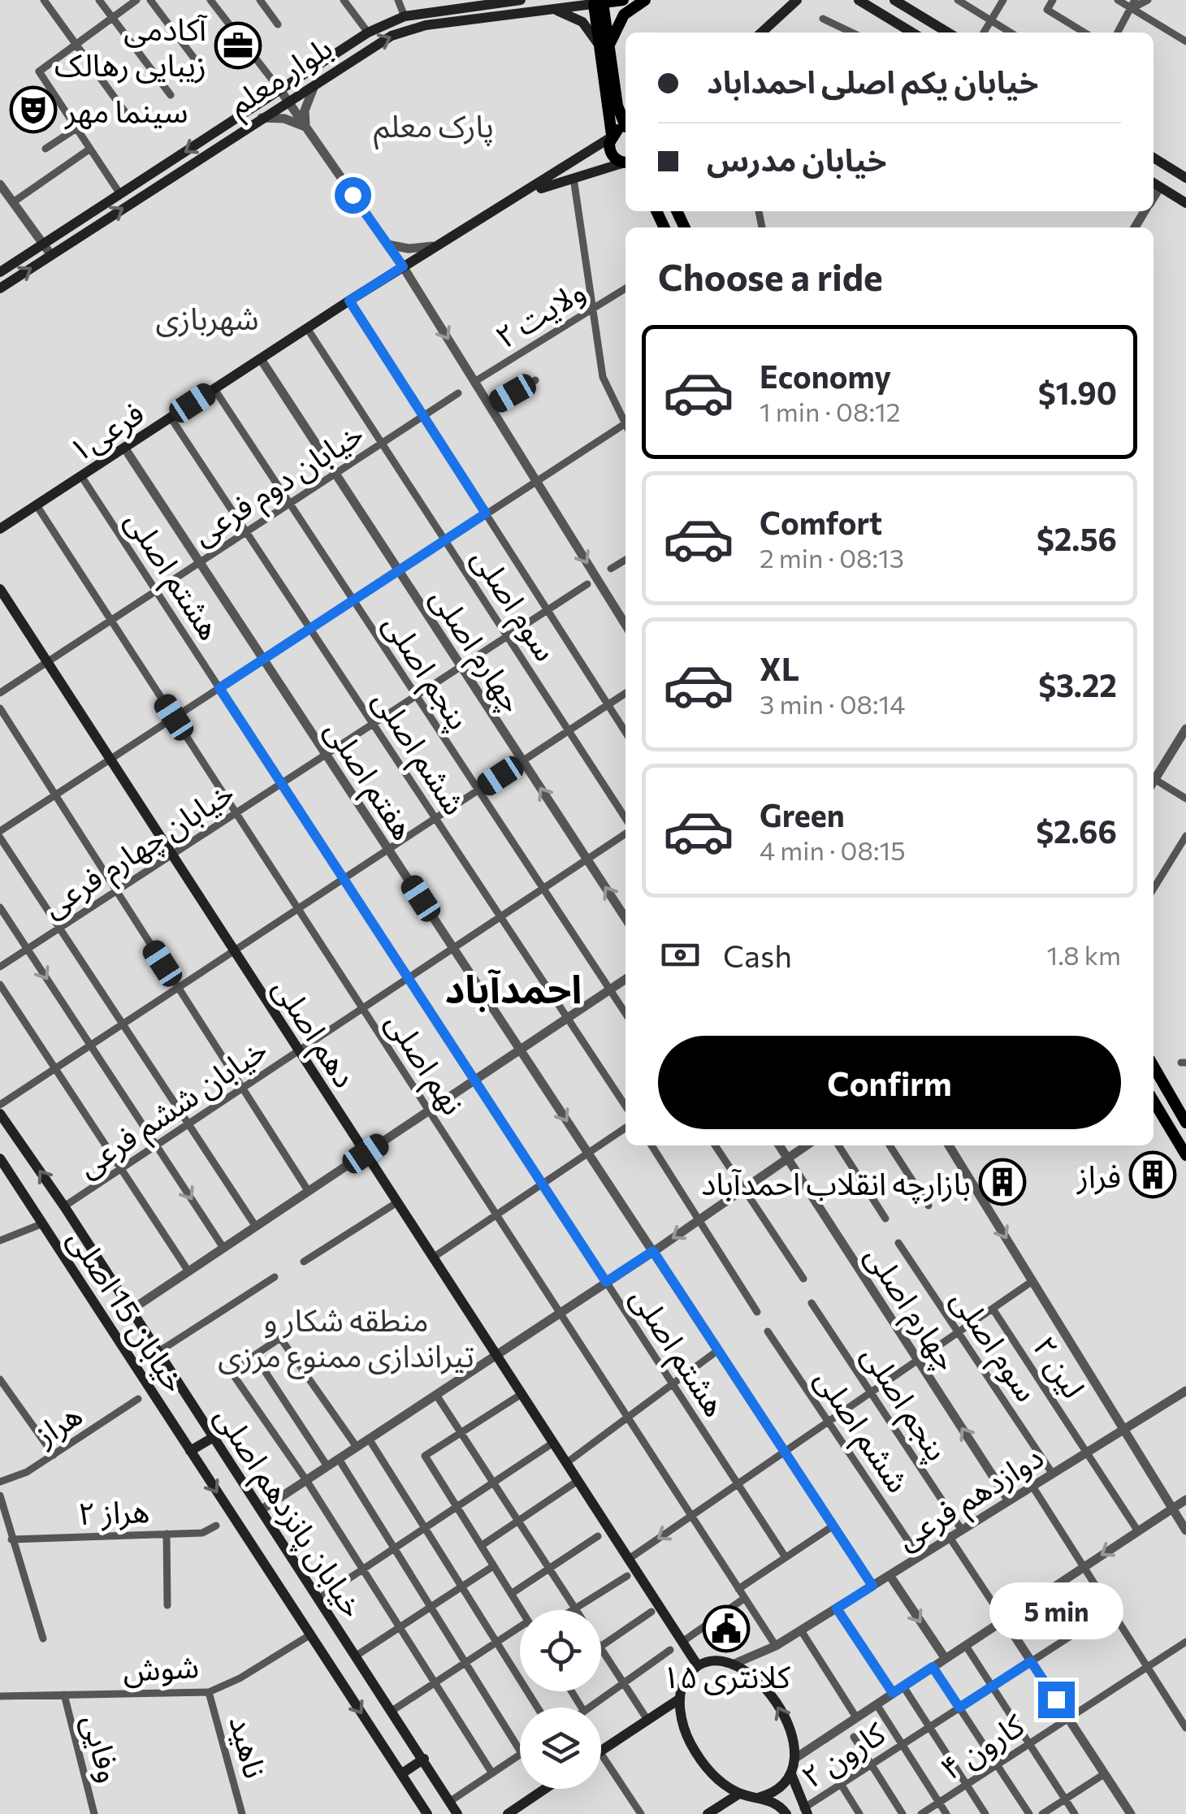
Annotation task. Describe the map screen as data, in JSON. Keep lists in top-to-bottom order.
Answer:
{
  "streets": {
    "main road": [
      "بلوار معلم",
      "فرعی۱",
      "دهم اصلی",
      "خیابان 15 اصلی",
      "خیابان پانزدهم اصلی"
    ],
    "street": [
      "ولایت ۲",
      "خیابان دوم فرعی",
      "هشتم اصلی",
      "سوم اصلی",
      "چهارم اصلی",
      "پنجم اصلی",
      "ششم اصلی",
      "هفتم اصلی",
      "خیابان چهارم فرعی",
      "نهم اصلی",
      "خیابان ششم فرعی",
      "لین ۲",
      "هراز",
      "دوازدهم فرعی",
      "هراز ۲",
      "شوش",
      "کارون ۴",
      "ناهید",
      "وفایی",
      "کارون ۲"
    ]
  },
  "crossings": [
    ["بلوار معلم", "فرعی۱"],
    ["فرعی۱", "هشتم اصلی"],
    ["فرعی۱", "سوم اصلی"],
    ["فرعی۱", "چهارم اصلی"],
    ["فرعی۱", "پنجم اصلی"],
    ["فرعی۱", "ششم اصلی"],
    ["فرعی۱", "هفتم اصلی"],
    ["فرعی۱", "نهم اصلی"],
    ["خیابان دوم فرعی", "هشتم اصلی"],
    ["خیابان دوم فرعی", "سوم اصلی"],
    ["خیابان دوم فرعی", "چهارم اصلی"],
    ["خیابان دوم فرعی", "پنجم اصلی"],
    ["خیابان دوم فرعی", "ششم اصلی"],
    ["خیابان دوم فرعی", "هفتم اصلی"],
    ["خیابان دوم فرعی", "دهم اصلی"],
    ["خیابان دوم فرعی", "نهم اصلی"],
    ["هشتم اصلی", "خیابان چهارم فرعی"],
    ["هشتم اصلی", "خیابان ششم فرعی"],
    ["سوم اصلی", "خیابان چهارم فرعی"],
    ["سوم اصلی", "دوازدهم فرعی"],
    ["چهارم اصلی", "خیابان چهارم فرعی"],
    ["چهارم اصلی", "خیابان ششم فرعی"],
    ["چهارم اصلی", "دوازدهم فرعی"],
    ["پنجم اصلی", "خیابان چهارم فرعی"],
    ["پنجم اصلی", "خیابان ششم فرعی"],
    ["پنجم اصلی", "دوازدهم فرعی"],
    ["ششم اصلی", "خیابان چهارم فرعی"],
    ["ششم اصلی", "خیابان ششم فرعی"],
    ["ششم اصلی", "دوازدهم فرعی"],
    ["هفتم اصلی", "خیابان چهارم فرعی"],
    ["هفتم اصلی", "خیابان ششم فرعی"],
    ["هفتم اصلی", "دوازدهم فرعی"],
    ["خیابان چهارم فرعی", "دهم اصلی"],
    ["خیابان چهارم فرعی", "نهم اصلی"],
    ["دهم اصلی", "خیابان ششم فرعی"],
    ["دهم اصلی", "دوازدهم فرعی"],
    ["نهم اصلی", "خیابان ششم فرعی"],
    ["نهم اصلی", "دوازدهم فرعی"],
    ["خیابان ششم فرعی", "خیابان پانزدهم اصلی"],
    ["خیابان 15 اصلی", "شوش"],
    ["لین ۲", "دوازدهم فرعی"],
    ["شوش", "ناهید"],
    ["شوش", "وفایی"]
  ],
  "one_way": ["خیابان 15 اصلی"],
  "districts": ["احمدآباد"],
  "parks": ["پارک معلم", "شهربازی", "منطقه شکار و تیراندازی ممنوع مرزی"],
  "places": {
    "office": ["آکادمی زیبایی رهالک"],
    "theatre": ["سینما مهر"],
    "building": ["فراز", "بازارچه انقلاب احمدآباد"],
    "public building": ["کلانتری ۱۵"]
  },
  "page": {
    "banner": ["خیابان یکم اصلی احمداباد", "خیابان مدرس"],
    "heading": "Choose a ride",
    "list": [
      {
        "name": "Economy",
        "note": "1 min · 08:12",
        "value": "$1.90"
      },
      {
        "name": "Comfort",
        "note": "2 min · 08:13",
        "value": "$2.56"
      },
      {
        "name": "XL",
        "note": "3 min · 08:14",
        "value": "$3.22"
      },
      {
        "name": "Green",
        "note": "4 min · 08:15",
        "value": "$2.66"
      }
    ],
    "pay": ["Cash", "1.8 km"],
    "buttons": "Confirm",
    "bubble": "5 min"
  }
}
